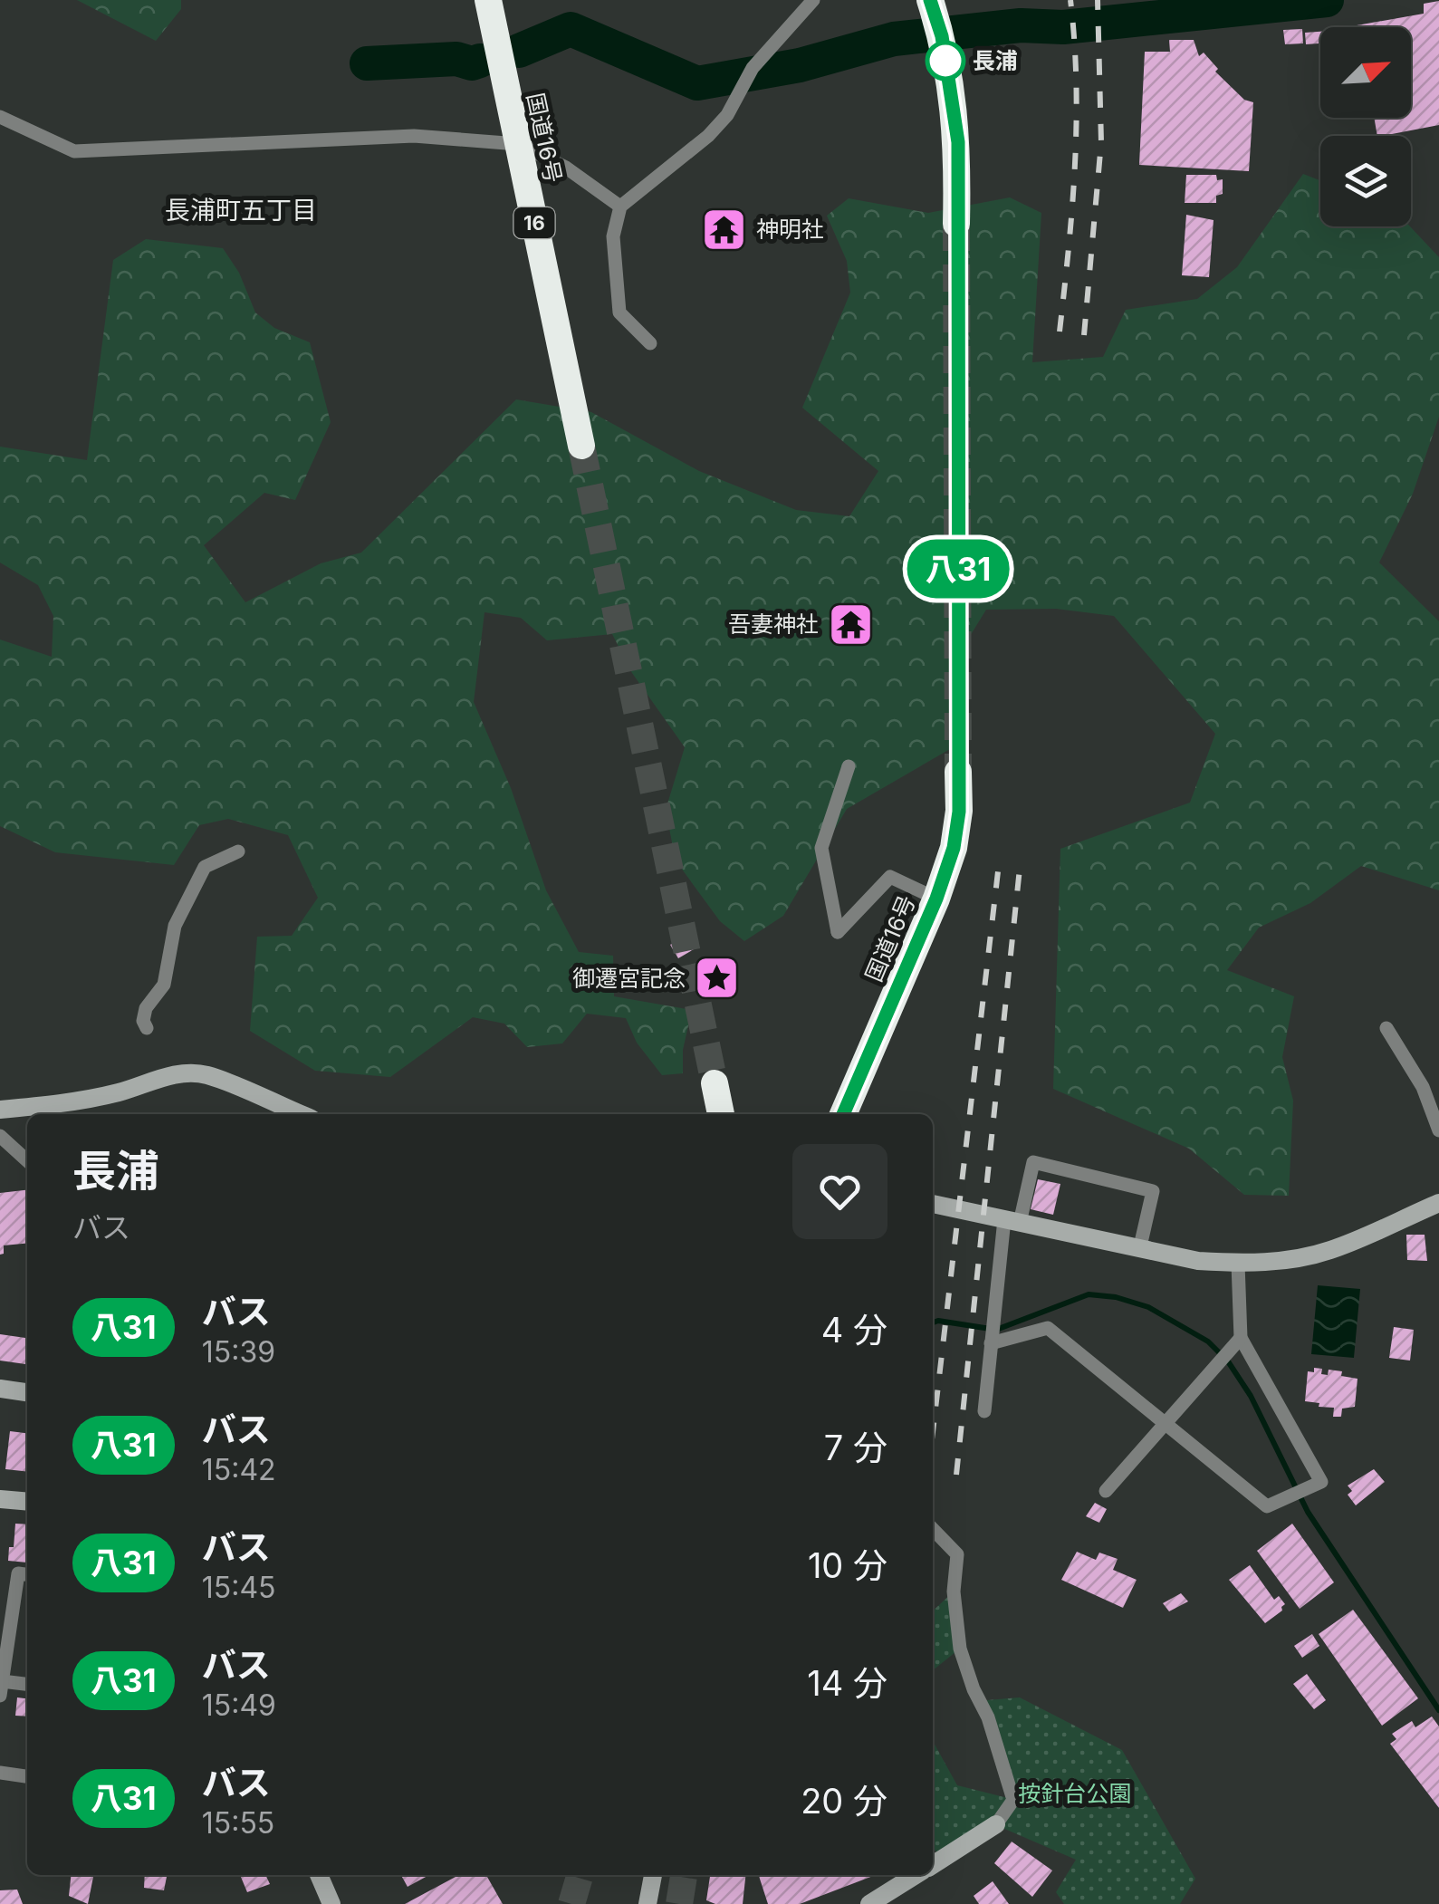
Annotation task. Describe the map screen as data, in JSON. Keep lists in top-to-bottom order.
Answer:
{
  "streets": {
    "highway": ["国道16号", "16"]
  },
  "districts": ["長浦町五丁目"],
  "parks": ["按針台公園"],
  "places": {
    "other": ["長浦"],
    "temple": ["神明社", "吾妻神社"],
    "place": ["御遷宮記念"]
  },
  "lines": ["bus line 八31"],
  "north": "top right",
  "page": {
    "on_map": "八31",
    "heading": ["長浦", "バス"],
    "list": [
      {
        "mark": "八31",
        "name": "バス",
        "note": "15:39",
        "value": "4 分"
      },
      {
        "mark": "八31",
        "name": "バス",
        "note": "15:42",
        "value": "7 分"
      },
      {
        "mark": "八31",
        "name": "バス",
        "note": "15:45",
        "value": "10 分"
      },
      {
        "mark": "八31",
        "name": "バス",
        "note": "15:49",
        "value": "14 分"
      },
      {
        "mark": "八31",
        "name": "バス",
        "note": "15:55",
        "value": "20 分"
      }
    ]
  }
}
